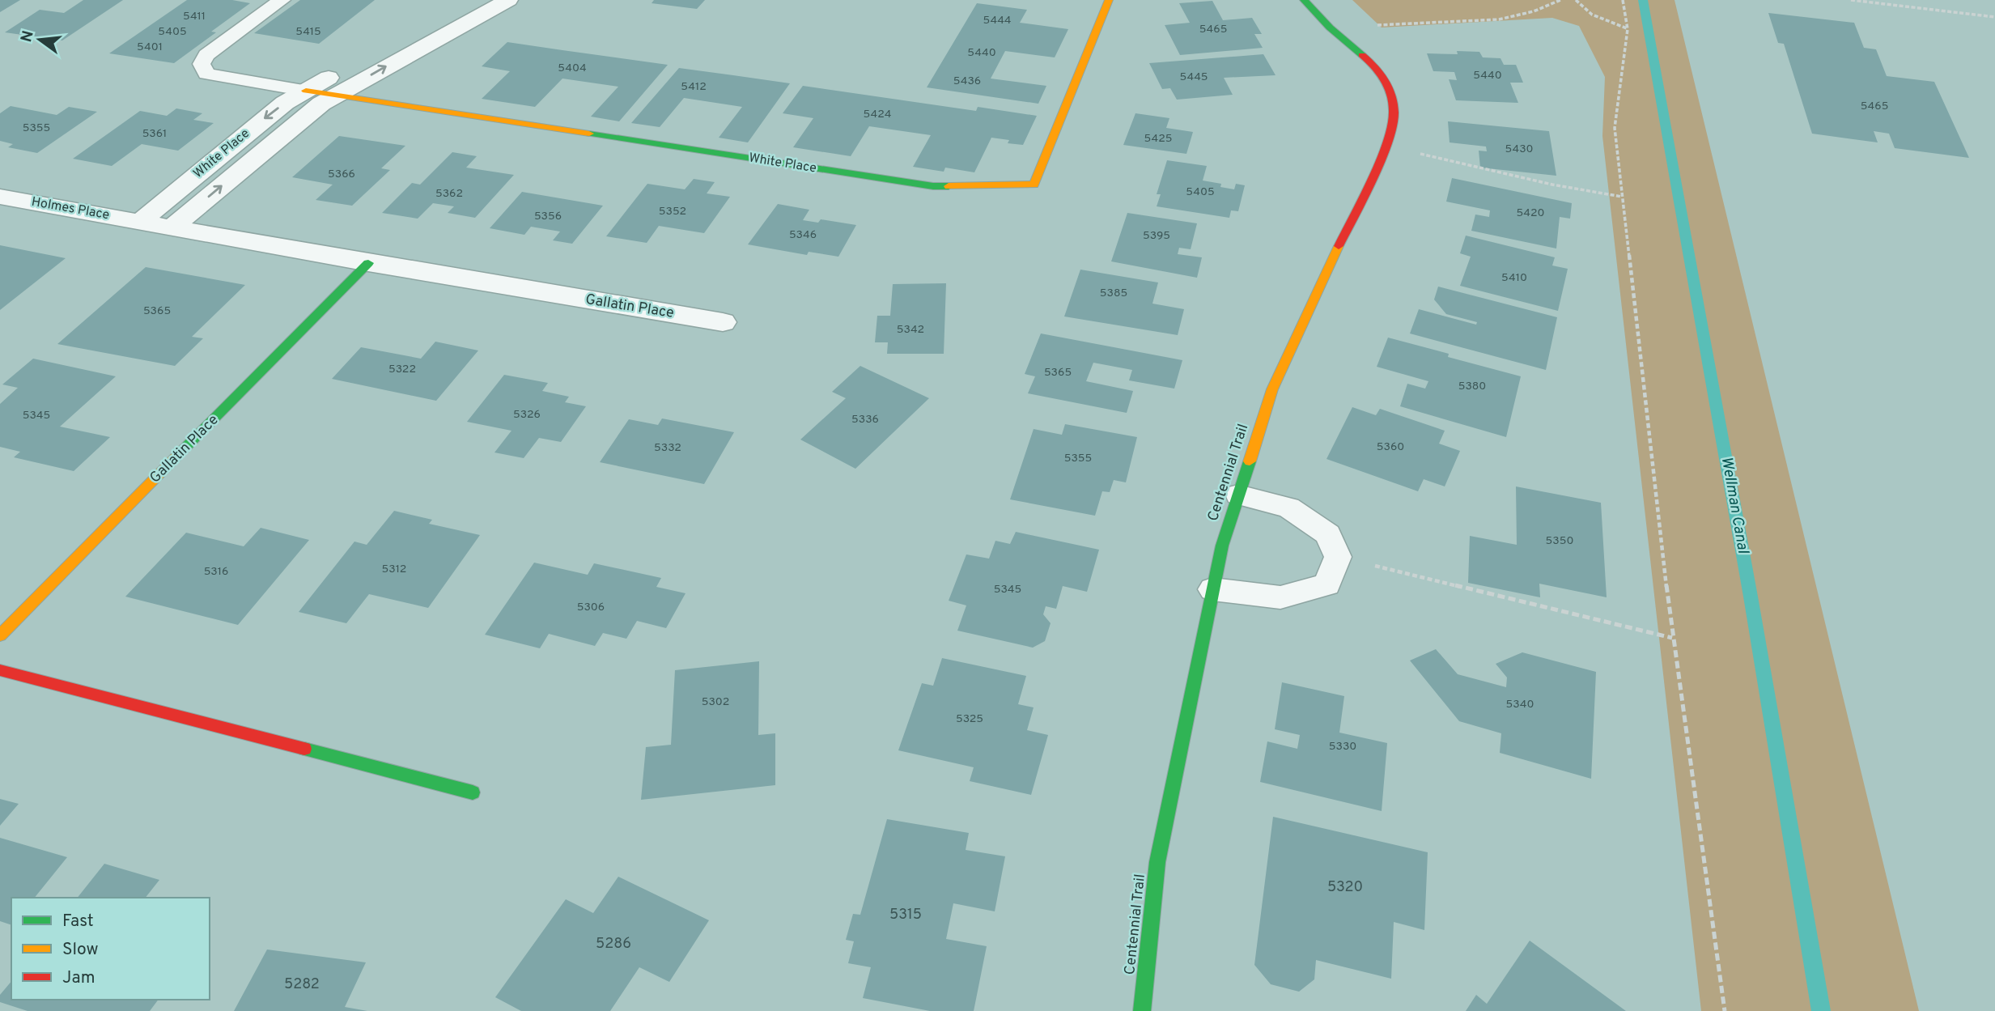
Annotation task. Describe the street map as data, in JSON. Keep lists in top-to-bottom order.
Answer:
{
  "streets": {
    "street": [
      "White Place",
      "Holmes Place",
      "Gallatin Place",
      "Centennial Trail"
    ]
  },
  "crossings": [
    ["White Place", "Holmes Place"],
    ["White Place", "Gallatin Place"],
    ["Holmes Place", "Gallatin Place"]
  ],
  "water": ["Wellman Canal"],
  "house_numbers": [
    "5411",
    "5444",
    "5465",
    "5405",
    "5415",
    "5401",
    "5440",
    "5404",
    "5440",
    "5445",
    "5436",
    "5412",
    "5465",
    "5424",
    "5355",
    "5361",
    "5425",
    "5430",
    "5366",
    "5405",
    "5362",
    "5352",
    "5420",
    "5356",
    "5346",
    "5395",
    "5410",
    "5385",
    "5365",
    "5342",
    "5322",
    "5365",
    "5380",
    "5326",
    "5345",
    "5336",
    "5360",
    "5332",
    "5355",
    "5350",
    "5312",
    "5316",
    "5345",
    "5306",
    "5302",
    "5340",
    "5325",
    "5330",
    "5320",
    "5315",
    "5286",
    "5282"
  ],
  "legend": ["Fast", "Slow", "Jam"],
  "north": "left"
}
